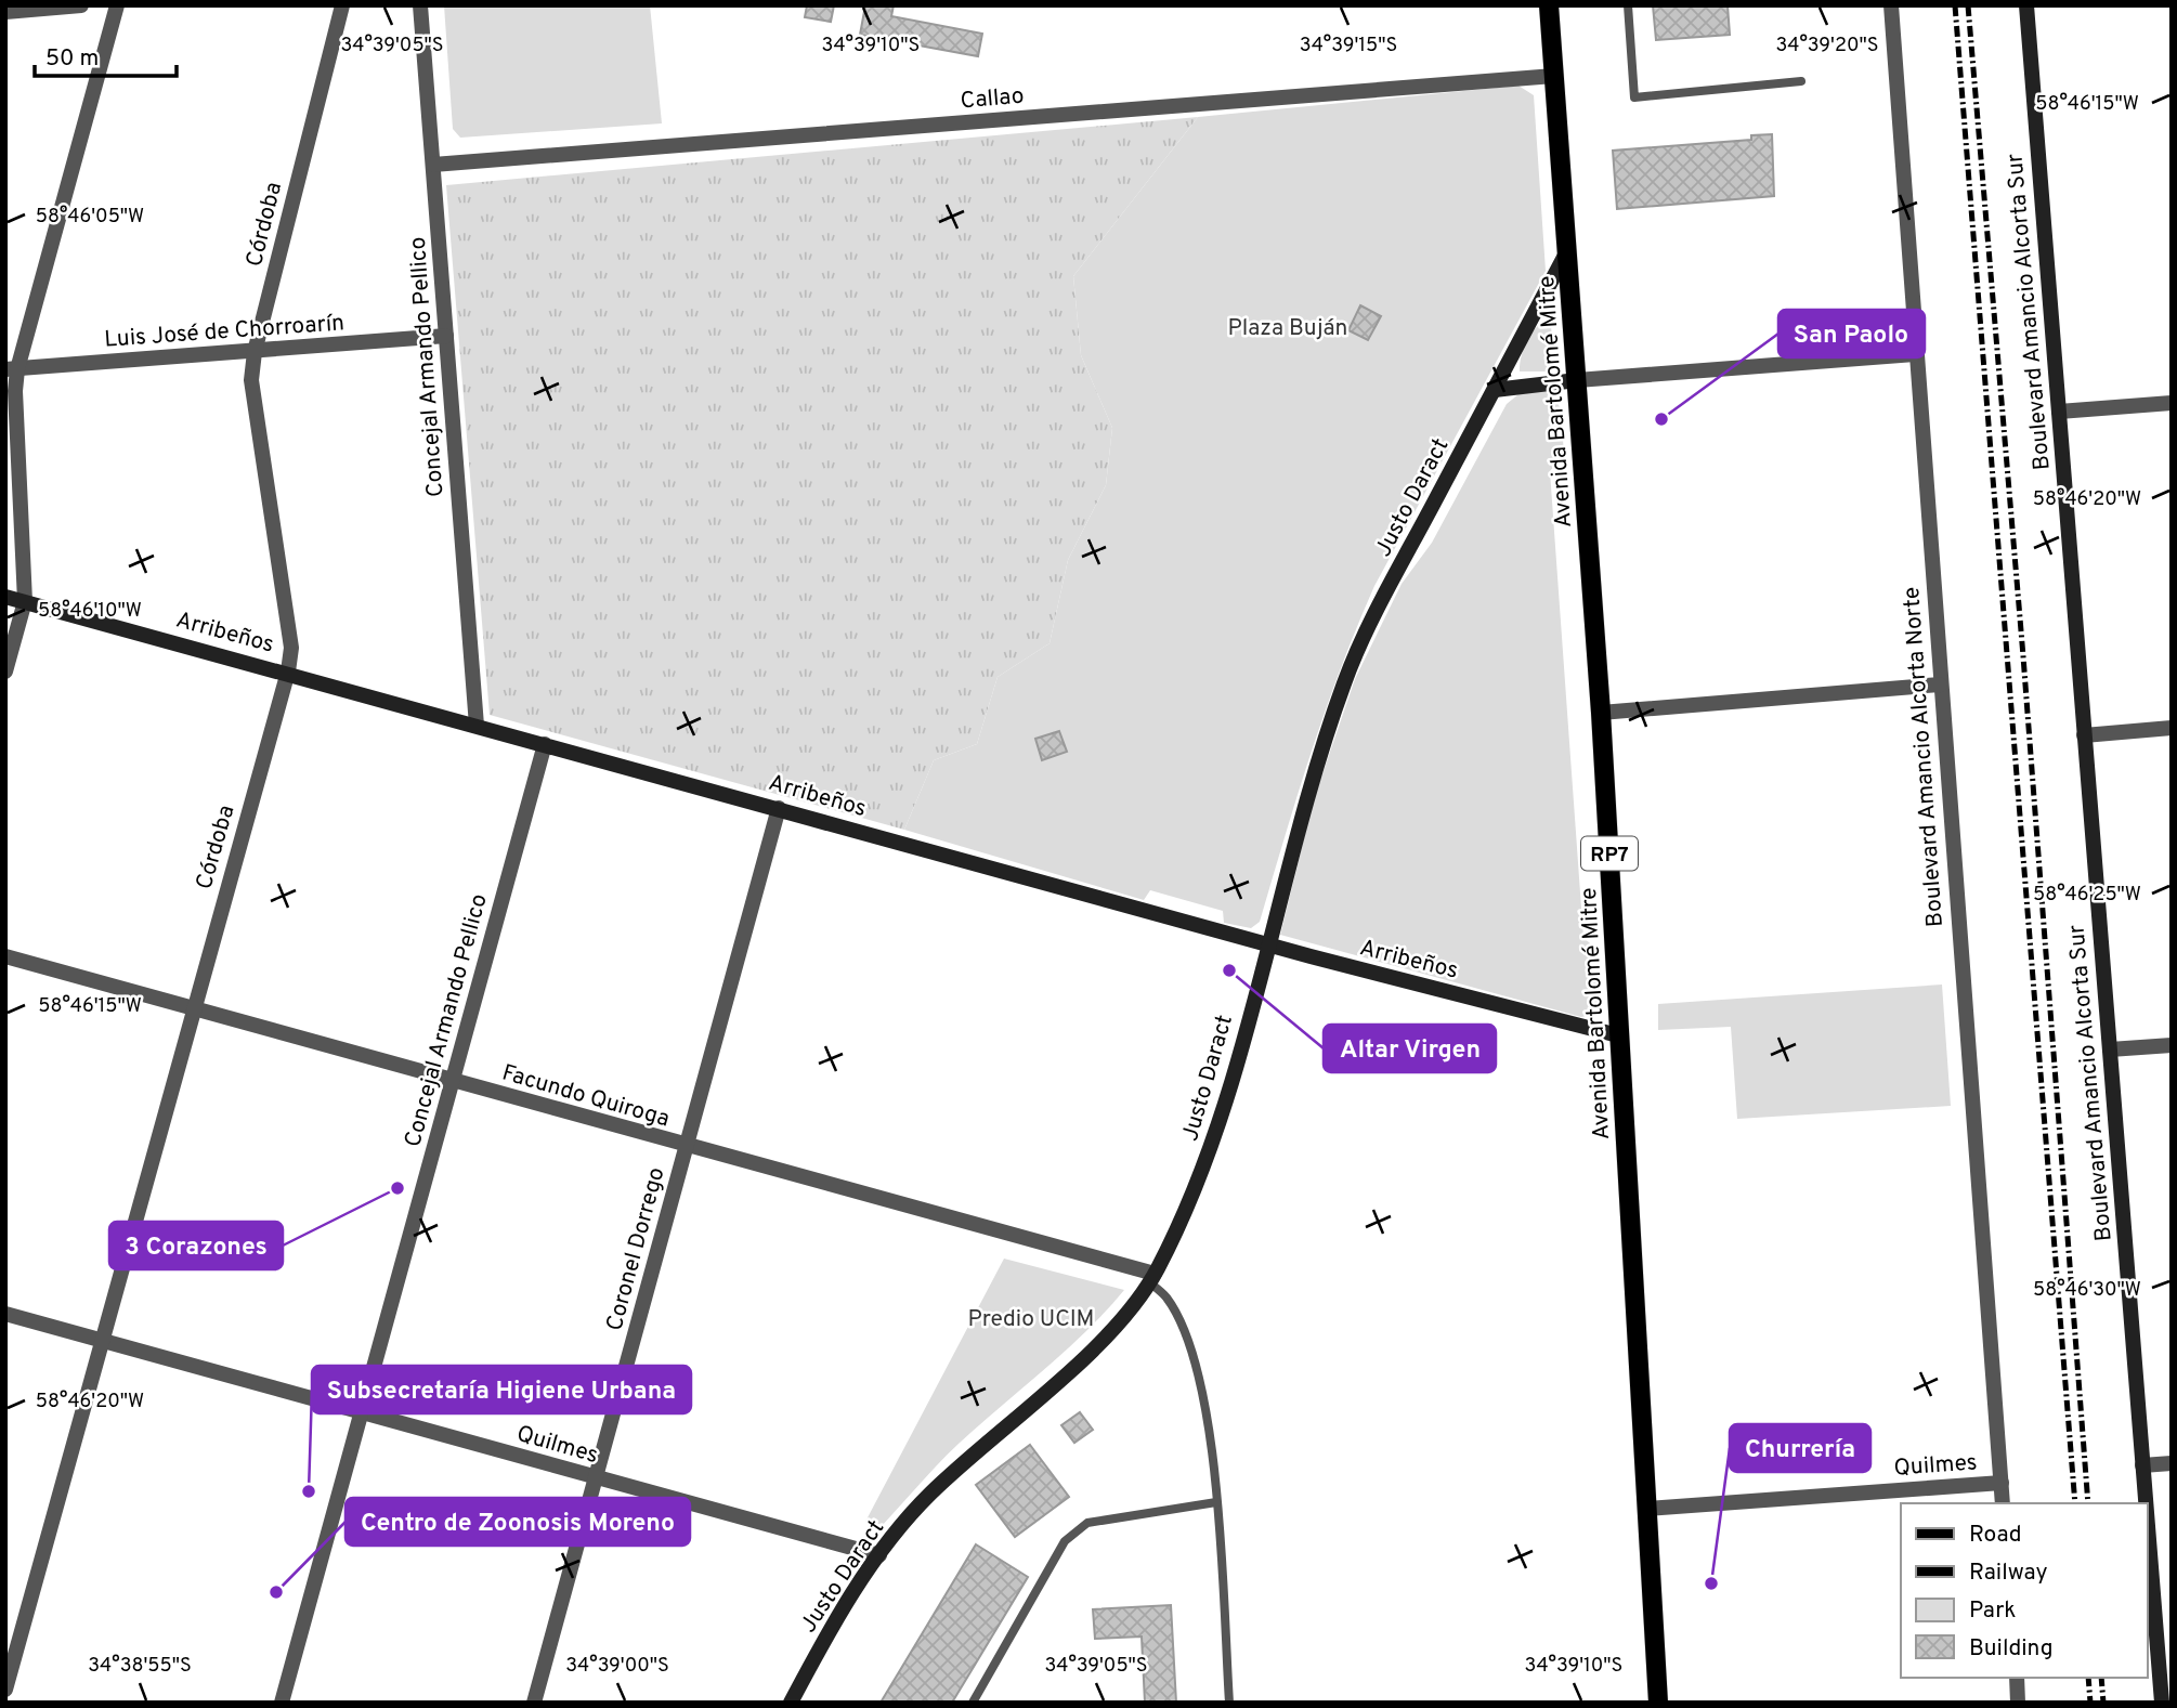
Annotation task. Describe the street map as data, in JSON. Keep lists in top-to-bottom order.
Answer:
{
  "streets": {
    "main road": ["Avenida Bartolomé Mitre", "RP7"],
    "street": [
      "Callao",
      "Córdoba",
      "Boulevard Amancio Alcorta Sur",
      "Luis José de Chorroarín",
      "Concejal Armando Pellico",
      "Justo Daract",
      "Arribeños",
      "Boulevard Amancio Alcorta Norte",
      "Facundo Quiroga",
      "Coronel Dorrego",
      "Quilmes"
    ]
  },
  "crossings": [
    ["Callao", "Concejal Armando Pellico"],
    ["Callao", "Avenida Bartolomé Mitre"],
    ["Córdoba", "Luis José de Chorroarín"],
    ["Córdoba", "Arribeños"],
    ["Córdoba", "Facundo Quiroga"],
    ["Córdoba", "Quilmes"],
    ["Luis José de Chorroarín", "Concejal Armando Pellico"],
    ["Concejal Armando Pellico", "Arribeños"],
    ["Concejal Armando Pellico", "Facundo Quiroga"],
    ["Concejal Armando Pellico", "Quilmes"],
    ["Avenida Bartolomé Mitre", "Justo Daract"],
    ["Avenida Bartolomé Mitre", "Arribeños"],
    ["Avenida Bartolomé Mitre", "Quilmes"],
    ["Justo Daract", "Arribeños"],
    ["Justo Daract", "Facundo Quiroga"],
    ["Justo Daract", "Quilmes"],
    ["Arribeños", "Coronel Dorrego"],
    ["Boulevard Amancio Alcorta Norte", "Quilmes"],
    ["Facundo Quiroga", "Coronel Dorrego"],
    ["Coronel Dorrego", "Quilmes"]
  ],
  "parks": ["Plaza Buján", "Predio UCIM"],
  "places": [
    "San Paolo",
    "Altar Virgen",
    "3 Corazones",
    "Subsecretaría Higiene Urbana",
    "Churrería",
    "Centro de Zoonosis Moreno"
  ],
  "legend": [
    "Road",
    "Railway",
    "Park",
    "Building"
  ],
  "scale_bar": "50 m",
  "coordinates": [
    "34°39'05\"S",
    "34°39'10\"S",
    "34°39'15\"S",
    "34°39'20\"S",
    "58°46'15\"W",
    "58°46'05\"W",
    "58°46'20\"W",
    "58°46'10\"W",
    "58°46'25\"W",
    "58°46'30\"W",
    "34°38'55\"S",
    "34°39'00\"S"
  ]
}
